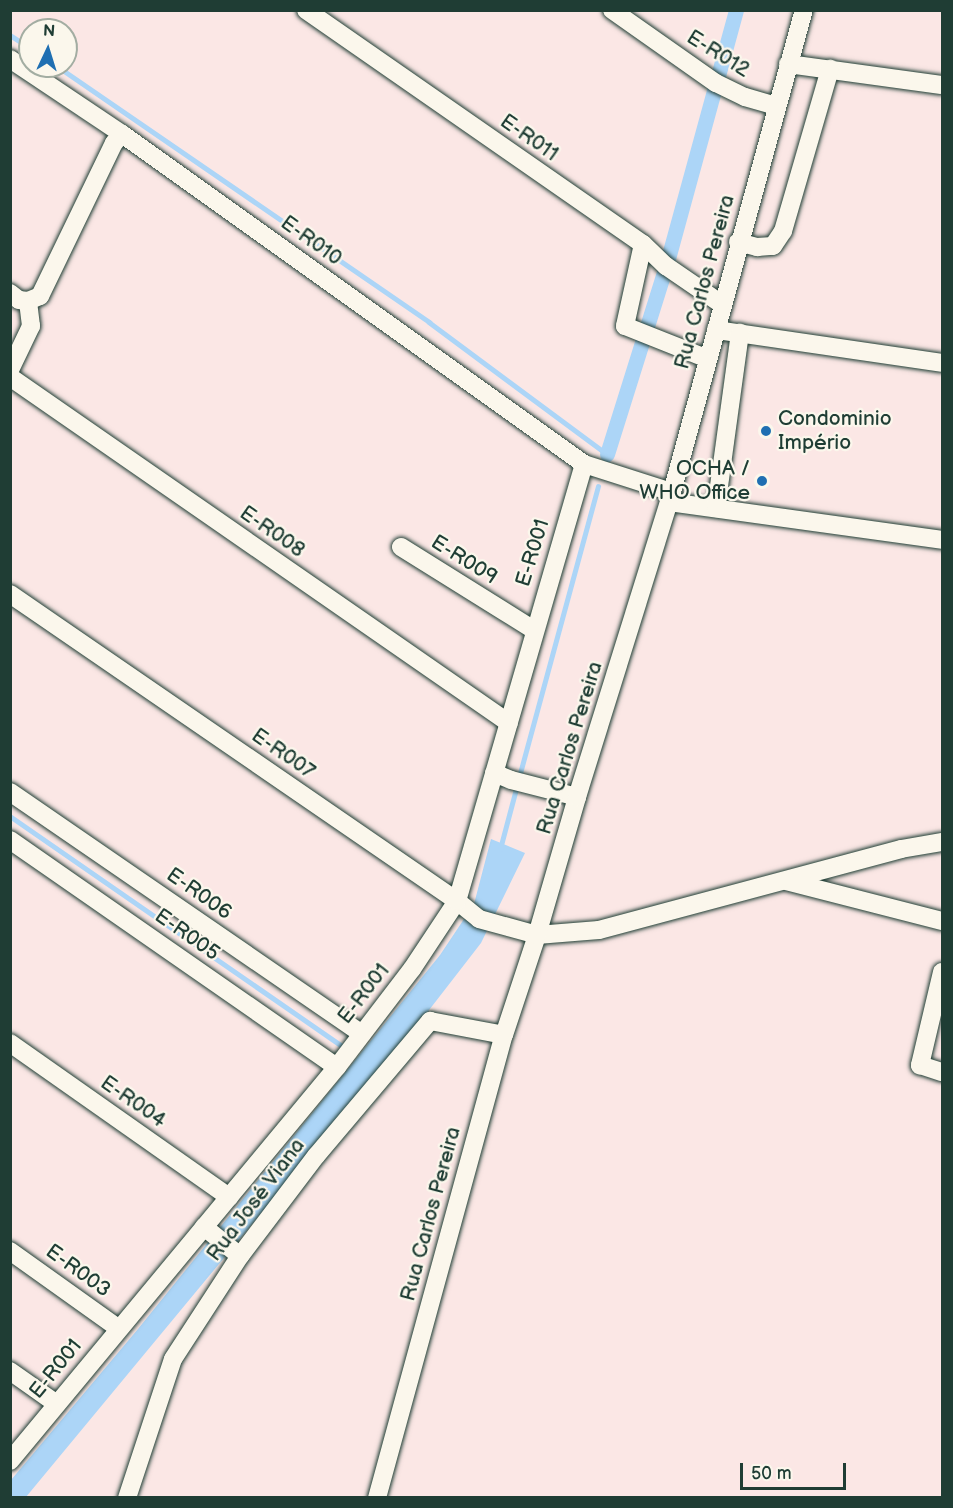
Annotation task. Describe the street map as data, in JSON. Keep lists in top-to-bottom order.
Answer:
{
  "streets": {
    "street": [
      "E-R012",
      "E-R011",
      "E-R010",
      "Rua Carlos Pereira",
      "E-R008",
      "E-R001",
      "E-R009",
      "E-R007",
      "E-R006",
      "E-R005",
      "E-R004",
      "Rua José Viana",
      "E-R003"
    ]
  },
  "crossings": [
    ["E-R012", "Rua Carlos Pereira"],
    ["E-R011", "Rua Carlos Pereira"],
    ["E-R010", "Rua Carlos Pereira"],
    ["E-R010", "E-R001"],
    ["Rua Carlos Pereira", "E-R007"],
    ["Rua Carlos Pereira", "Rua José Viana"],
    ["E-R008", "E-R001"],
    ["E-R001", "E-R009"],
    ["E-R001", "E-R007"],
    ["E-R001", "E-R006"],
    ["E-R001", "E-R005"],
    ["E-R001", "E-R004"],
    ["E-R001", "E-R003"]
  ],
  "places": ["Condominio Império", "OCHA / WHO Office"],
  "scale_bar": "50 m",
  "north": "top"
}
